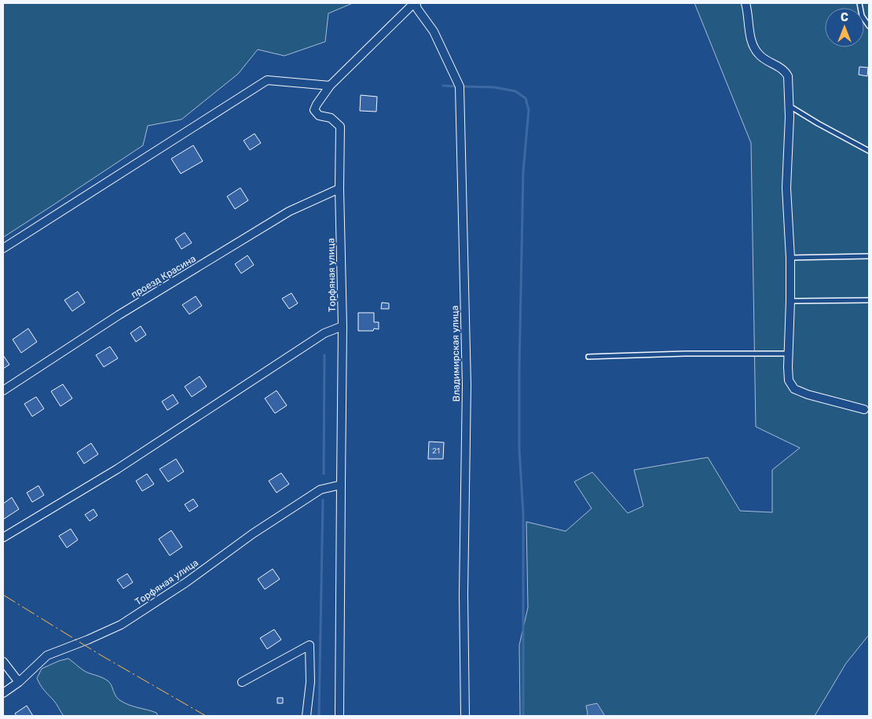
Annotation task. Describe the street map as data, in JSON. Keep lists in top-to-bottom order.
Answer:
{
  "streets": {
    "street": ["Торфяная улица", "проезд Красина", "Владимирская улица"]
  },
  "crossings": [
    ["Торфяная улица", "проезд Красина"]
  ],
  "house_numbers": ["21"],
  "north": "top"
}
